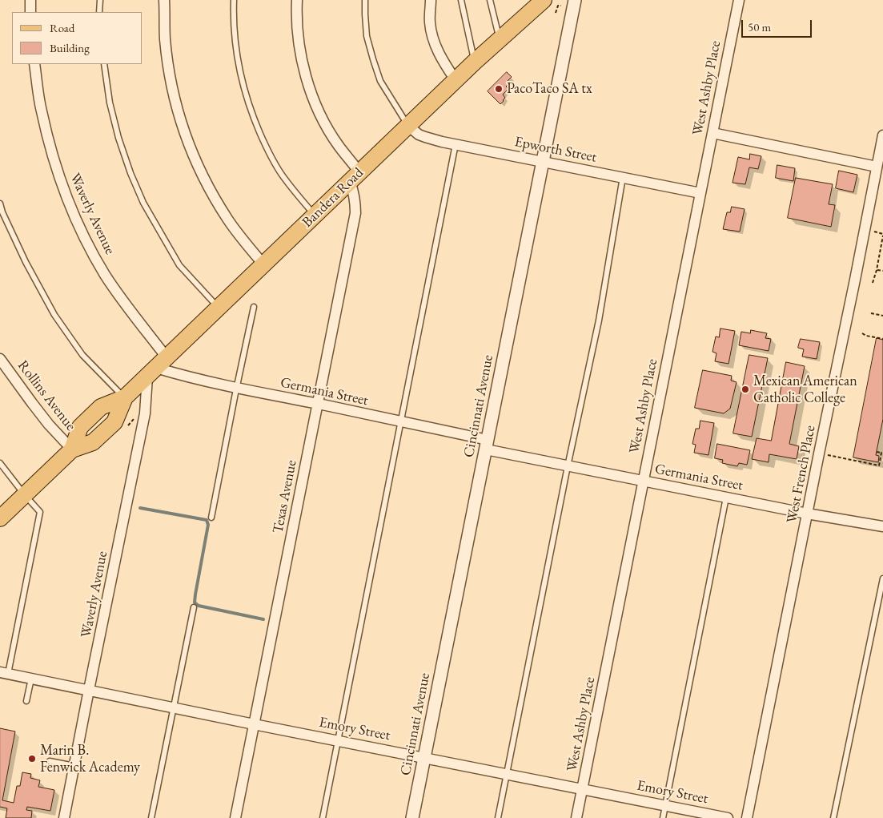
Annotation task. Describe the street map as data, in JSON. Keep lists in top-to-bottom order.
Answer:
{
  "streets": {
    "main road": ["Bandera Road"],
    "street": [
      "West Ashby Place",
      "Epworth Street",
      "Waverly Avenue",
      "Germania Street",
      "Rollins Avenue",
      "Cincinnati Avenue",
      "West French Place",
      "Texas Avenue",
      "Emory Street"
    ]
  },
  "crossings": [
    ["West Ashby Place", "Epworth Street"],
    ["West Ashby Place", "Germania Street"],
    ["West Ashby Place", "Emory Street"],
    ["Epworth Street", "Bandera Road"],
    ["Epworth Street", "Cincinnati Avenue"],
    ["Bandera Road", "Waverly Avenue"],
    ["Bandera Road", "Germania Street"],
    ["Bandera Road", "Rollins Avenue"],
    ["Bandera Road", "Texas Avenue"],
    ["Waverly Avenue", "Germania Street"],
    ["Waverly Avenue", "Emory Street"],
    ["Germania Street", "Cincinnati Avenue"],
    ["Germania Street", "West French Place"],
    ["Germania Street", "Texas Avenue"],
    ["Cincinnati Avenue", "Emory Street"],
    ["Texas Avenue", "Emory Street"]
  ],
  "places": ["PacoTaco SA tx", "Mexican American Catholic College", "Marin B. Fenwick Academy"],
  "legend": ["Road", "Building"],
  "scale_bar": "50 m"
}
